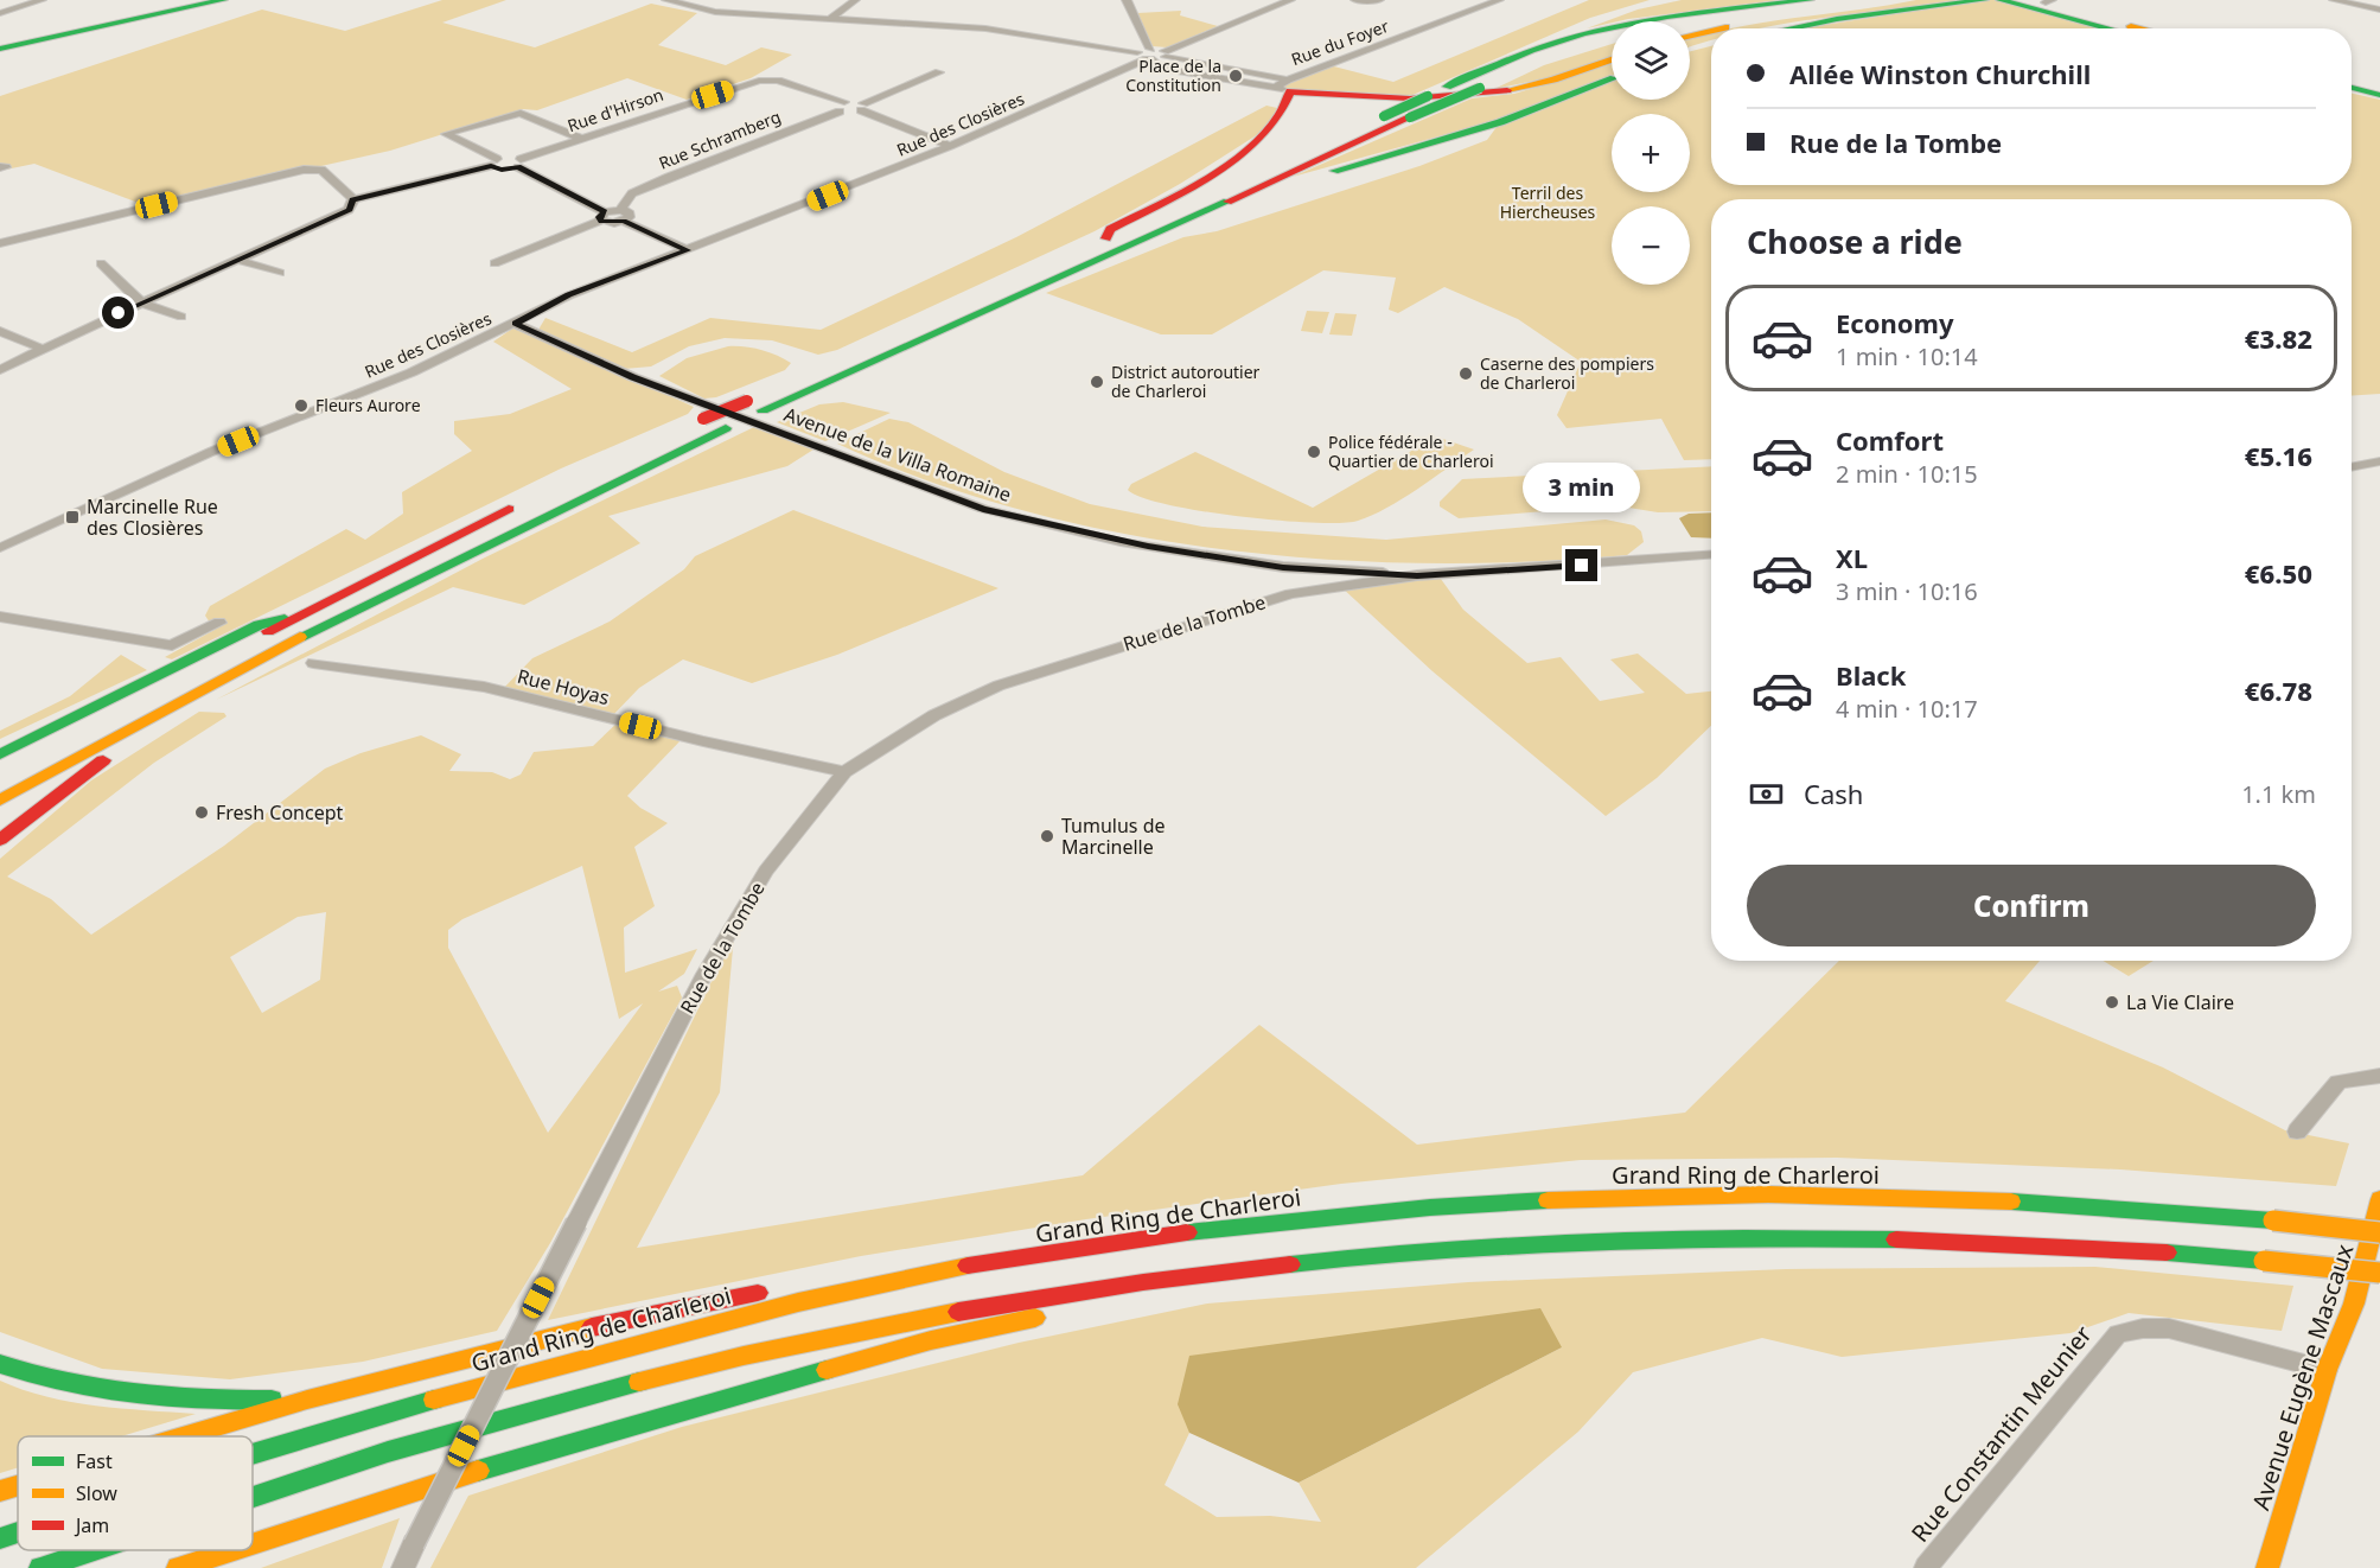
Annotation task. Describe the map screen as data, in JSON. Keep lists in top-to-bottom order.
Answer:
{
  "streets": {
    "main road": ["Grand Ring de Charleroi", "Avenue Eugène Mascaux"],
    "street": [
      "Rue du Foyer",
      "Rue d'Hirson",
      "Rue des Closières",
      "Rue Schramberg",
      "Avenue de la Villa Romaine",
      "Rue de la Tombe",
      "Rue Hoyas",
      "Rue Constantin Meunier"
    ]
  },
  "crossings": [
    ["Rue d'Hirson", "Rue Schramberg"],
    ["Rue des Closières", "Avenue de la Villa Romaine"],
    ["Avenue de la Villa Romaine", "Rue de la Tombe"],
    ["Rue de la Tombe", "Rue Hoyas"],
    ["Avenue Eugène Mascaux", "Rue Constantin Meunier"]
  ],
  "parks": ["Terril des Hiercheuses"],
  "places": {
    "other": [
      "Place de la Constitution",
      "Caserne des pompiers de Charleroi",
      "District autoroutier de Charleroi",
      "Fleurs Aurore",
      "Police fédérale - Quartier de Charleroi",
      "Fresh Concept",
      "Tumulus de Marcinelle",
      "La Vie Claire"
    ],
    "transit": ["Marcinelle Rue des Closières"]
  },
  "legend": ["Fast", "Slow", "Jam"],
  "page": {
    "map_buttons": ["+", "−"],
    "banner": ["Allée Winston Churchill", "Rue de la Tombe"],
    "heading": "Choose a ride",
    "list": [
      {
        "name": "Economy",
        "note": "1 min · 10:14",
        "value": "€3.82"
      },
      {
        "name": "Comfort",
        "note": "2 min · 10:15",
        "value": "€5.16"
      },
      {
        "name": "XL",
        "note": "3 min · 10:16",
        "value": "€6.50"
      },
      {
        "name": "Black",
        "note": "4 min · 10:17",
        "value": "€6.78"
      }
    ],
    "bubble": "3 min",
    "pay": ["Cash", "1.1 km"],
    "buttons": "Confirm"
  }
}
